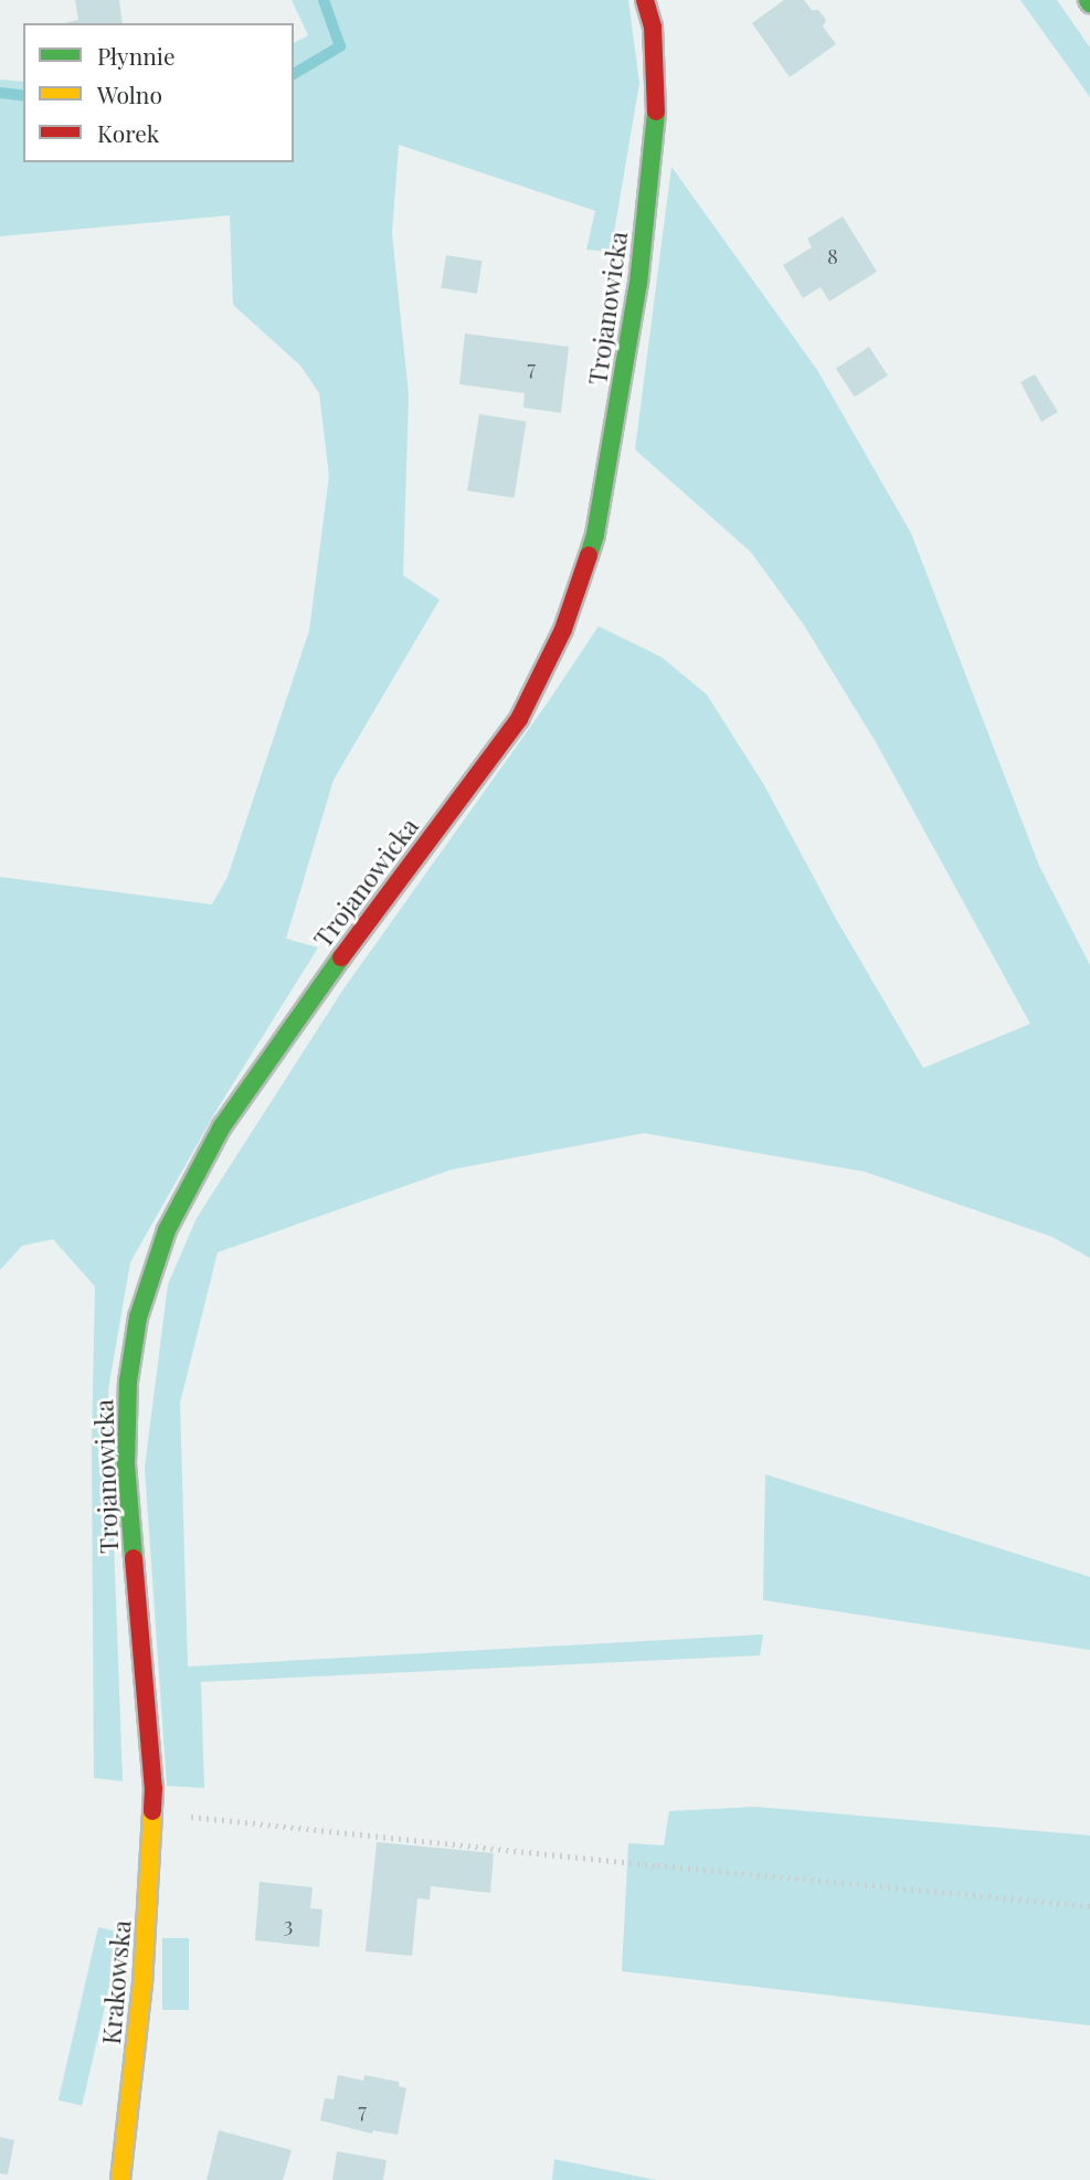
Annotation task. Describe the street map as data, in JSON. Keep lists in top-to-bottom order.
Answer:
{
  "streets": {
    "street": ["Trojanowicka", "Krakowska"]
  },
  "crossings": [
    ["Trojanowicka", "Krakowska"]
  ],
  "house_numbers": [
    "8",
    "7",
    "3",
    "7"
  ],
  "legend": ["Płynnie", "Wolno", "Korek"]
}
